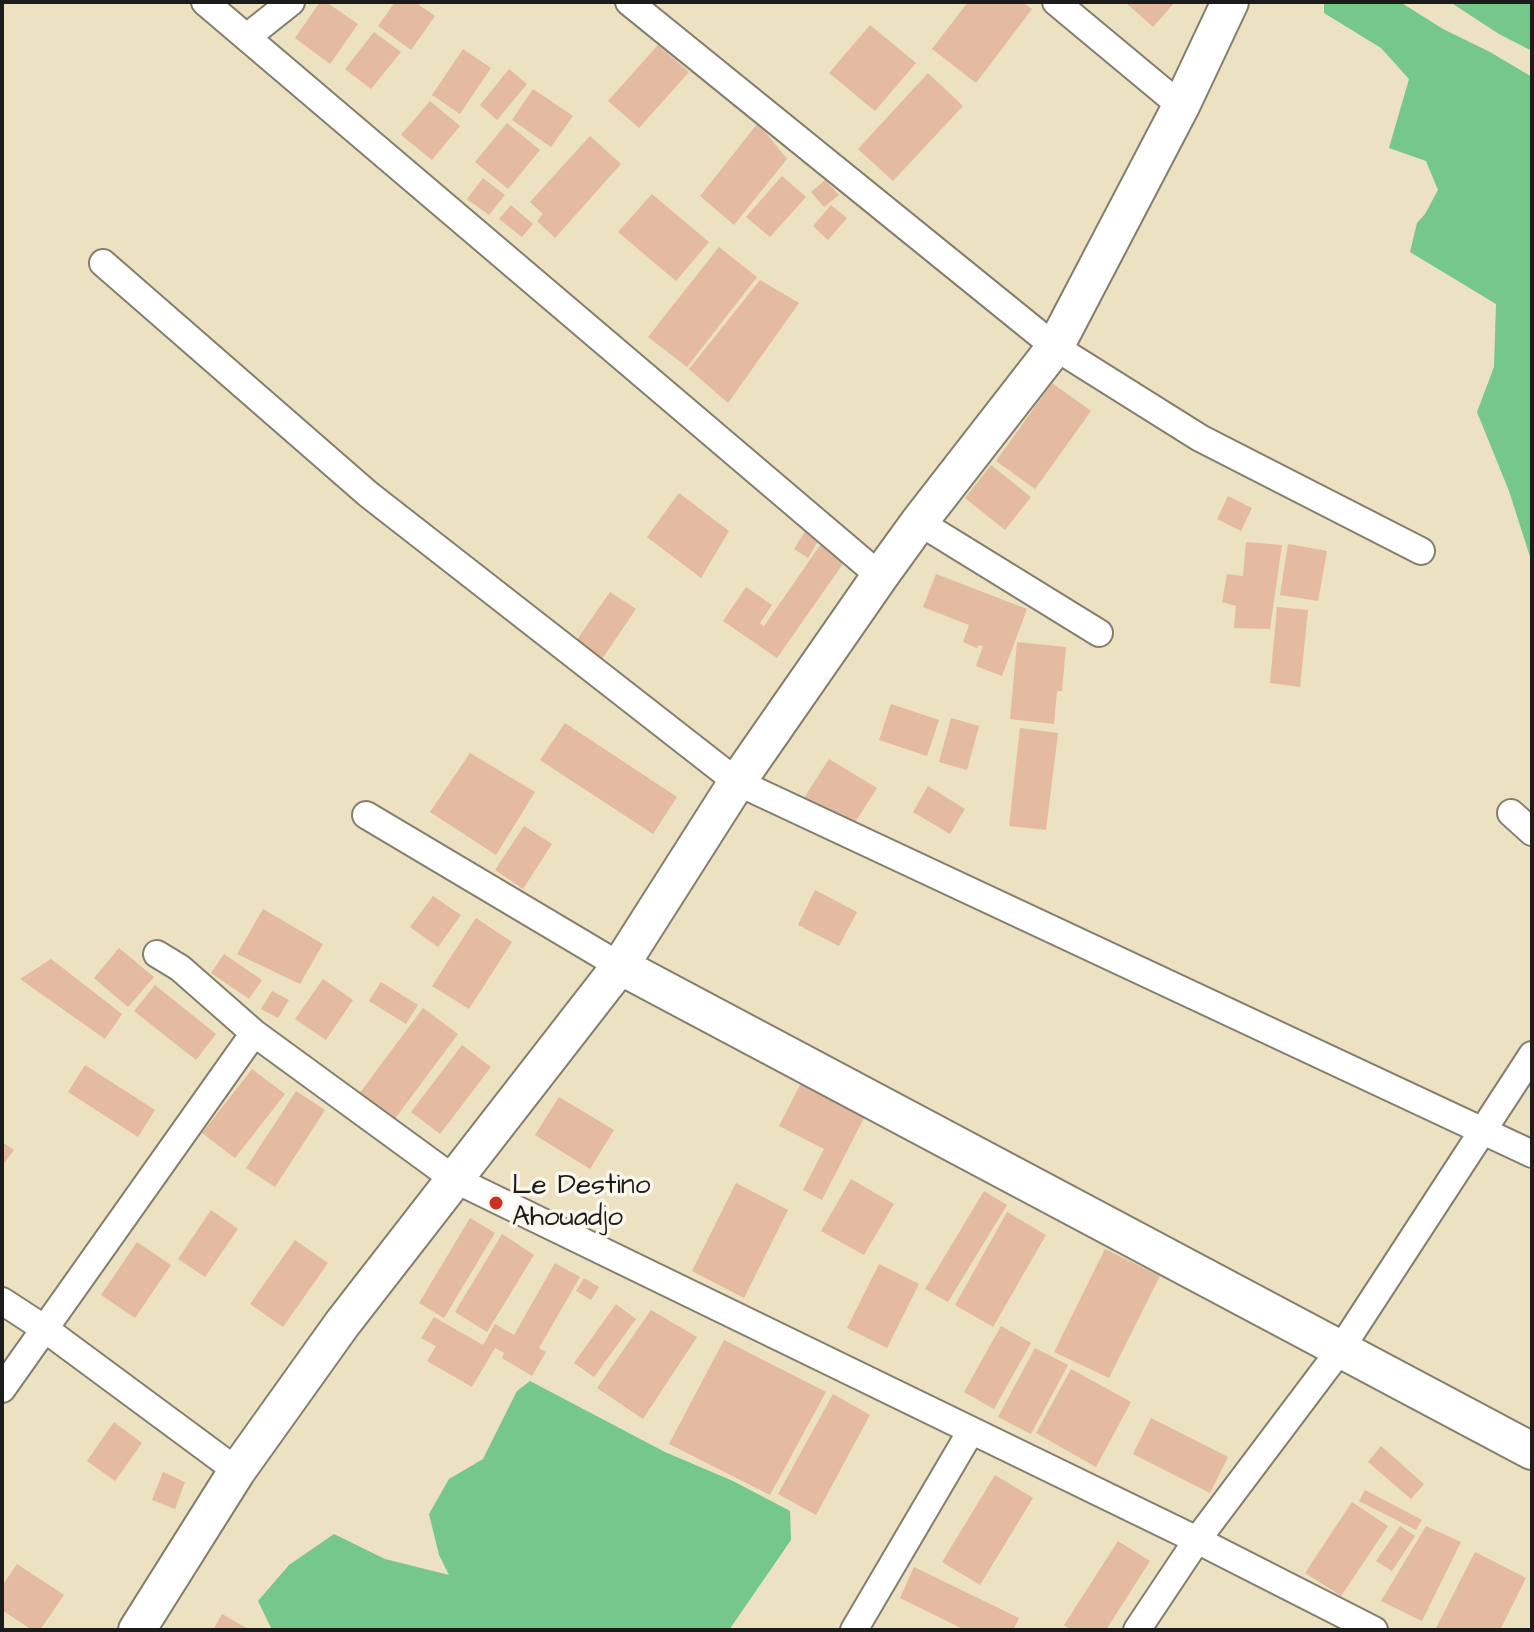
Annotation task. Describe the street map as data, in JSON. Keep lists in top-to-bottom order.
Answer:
{
  "places": ["Le Destino Ahouadjo"]
}
